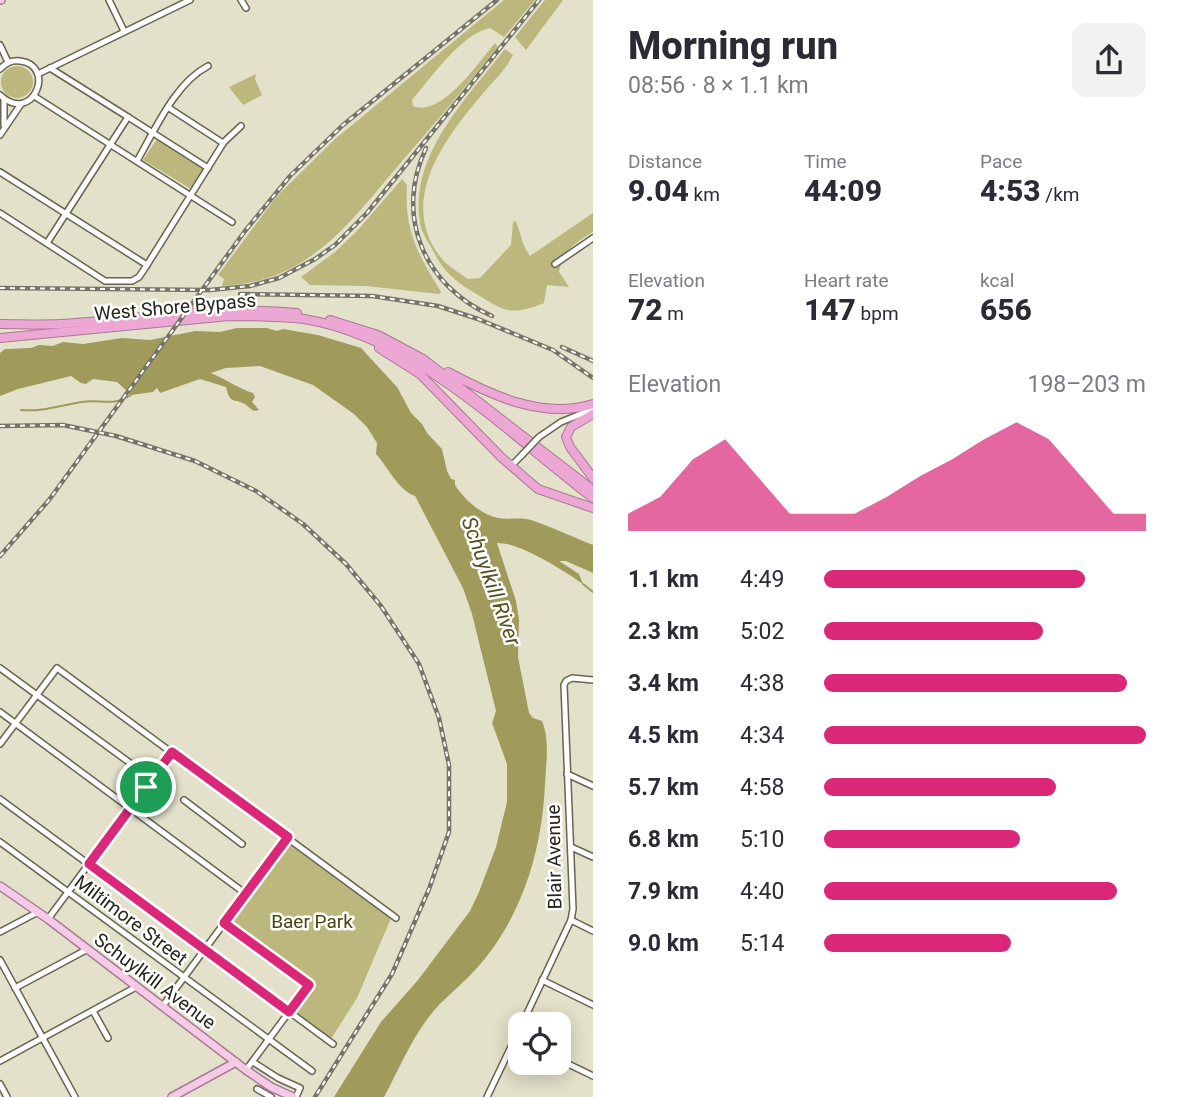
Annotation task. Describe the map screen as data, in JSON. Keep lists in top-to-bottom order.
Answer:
{
  "streets": {
    "highway": ["West Shore Bypass"],
    "main road": ["Schuylkill Avenue"],
    "street": ["Blair Avenue", "Miltimore Street"]
  },
  "water": ["Schuylkill River"],
  "parks": ["Baer Park"],
  "page": {
    "heading": ["Morning run", "08:56 · 8 × 1.1 km"],
    "stats": [
      ["Distance", "9.04 km"],
      ["Time", "44:09"],
      ["Pace", "4:53 /km"],
      ["Elevation", "72 m"],
      ["Heart rate", "147 bpm"],
      ["kcal", "656"]
    ],
    "chart": ["Elevation", "198–203 m"],
    "list": [
      {
        "name": "1.1 km",
        "note": "4:49"
      },
      {
        "name": "2.3 km",
        "note": "5:02"
      },
      {
        "name": "3.4 km",
        "note": "4:38"
      },
      {
        "name": "4.5 km",
        "note": "4:34"
      },
      {
        "name": "5.7 km",
        "note": "4:58"
      },
      {
        "name": "6.8 km",
        "note": "5:10"
      },
      {
        "name": "7.9 km",
        "note": "4:40"
      },
      {
        "name": "9.0 km",
        "note": "5:14"
      }
    ]
  }
}
